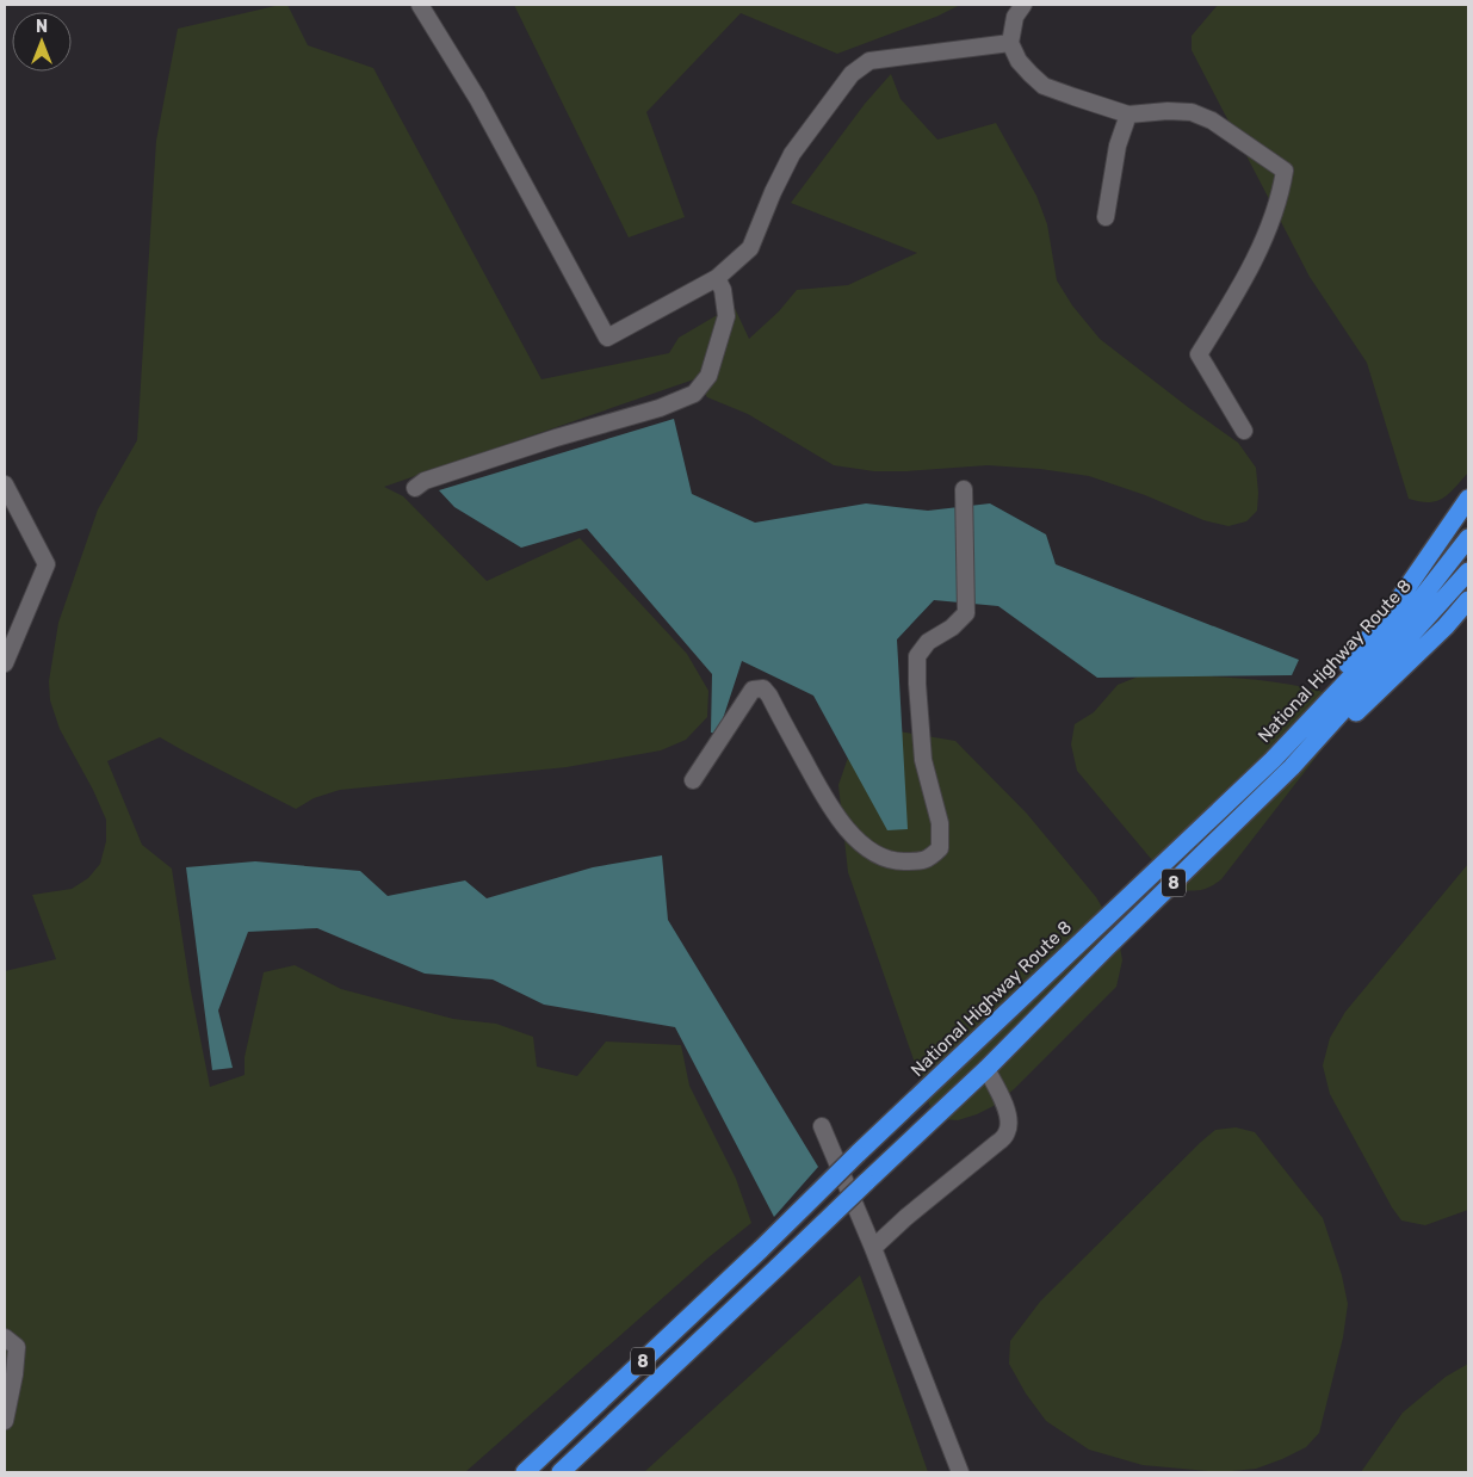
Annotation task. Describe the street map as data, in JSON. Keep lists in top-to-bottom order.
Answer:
{
  "streets": {
    "highway": ["National Highway Route 8", "8"]
  },
  "north": "top"
}
